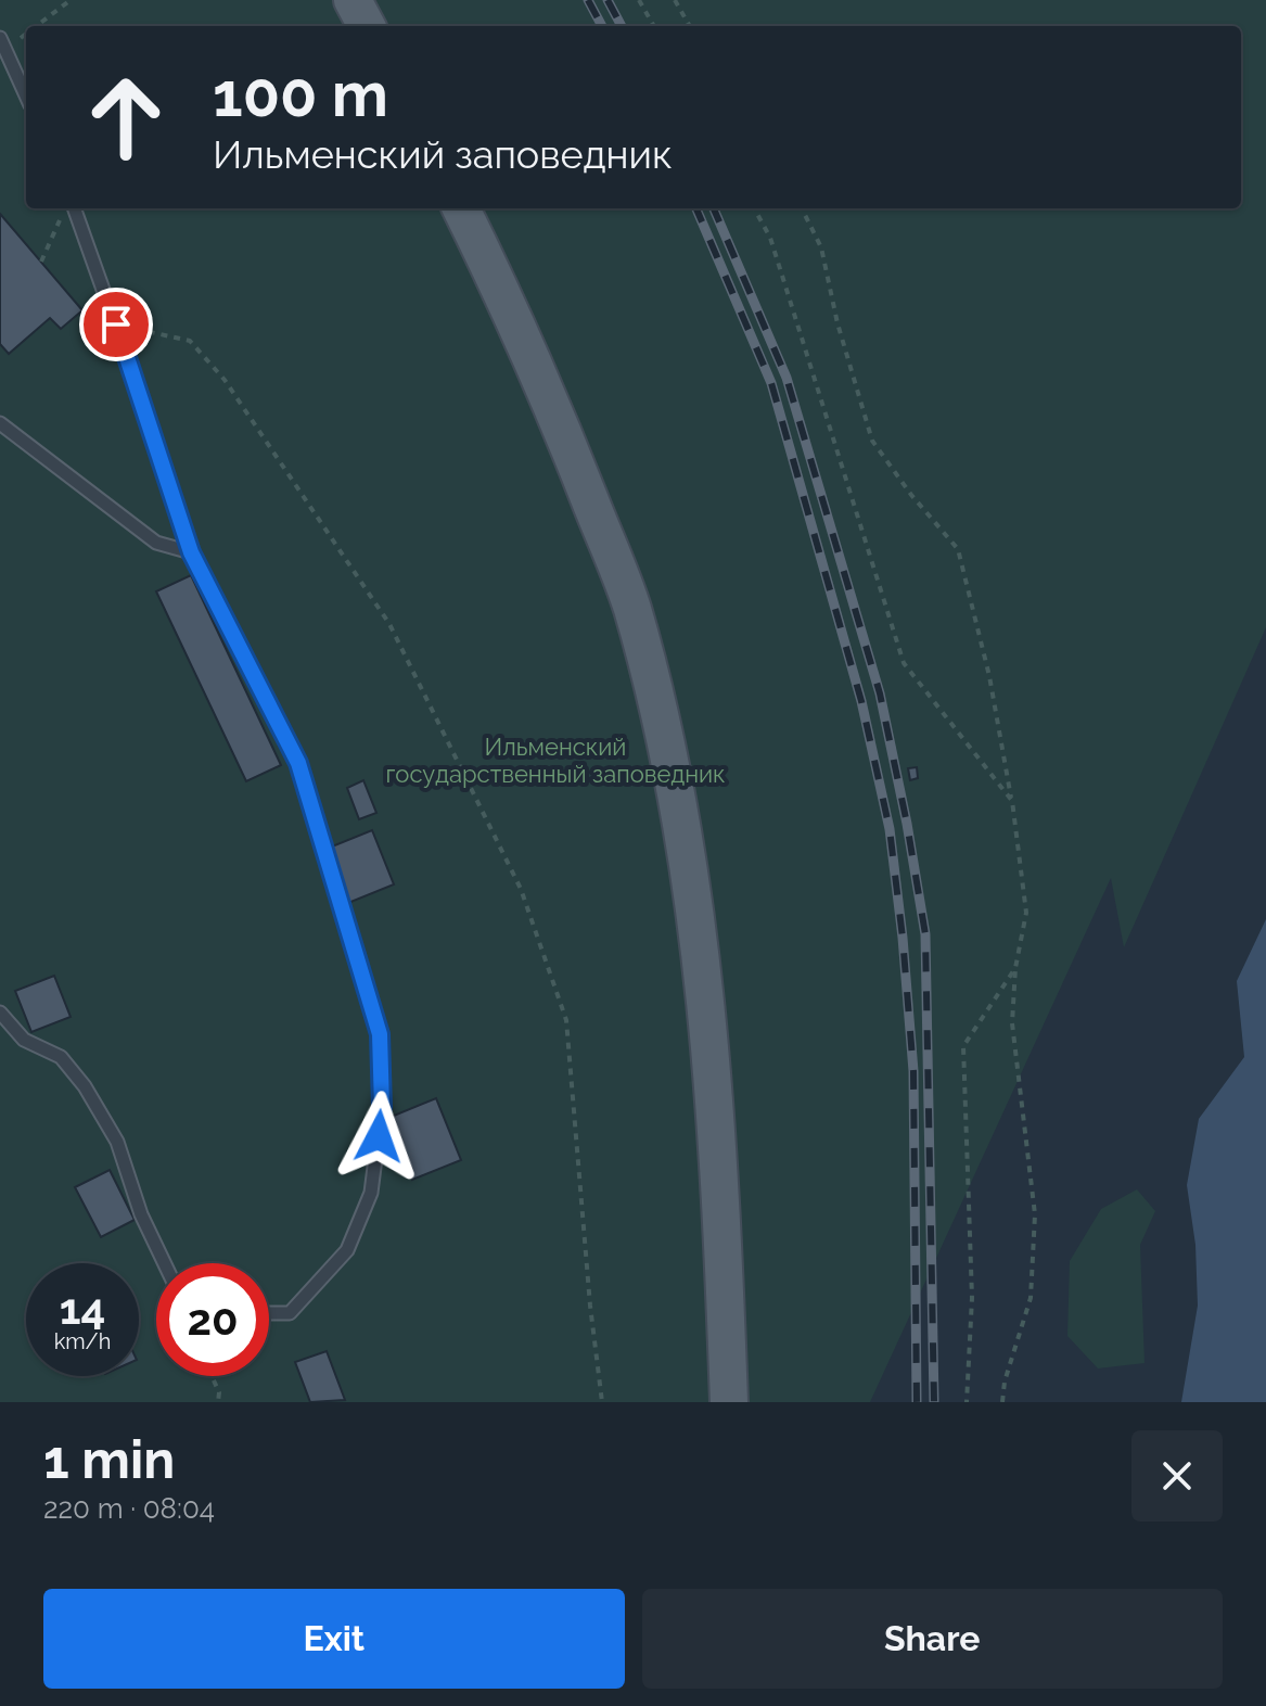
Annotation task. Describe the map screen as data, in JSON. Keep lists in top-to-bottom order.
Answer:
{
  "parks": ["Ильменский государственный заповедник"],
  "page": {
    "turn": ["100 m", "Ильменский заповедник"],
    "speed": "14 km/h",
    "limit": "20",
    "heading": ["1 min", "220 m · 08:04"],
    "buttons": ["Exit", "Share"]
  }
}
